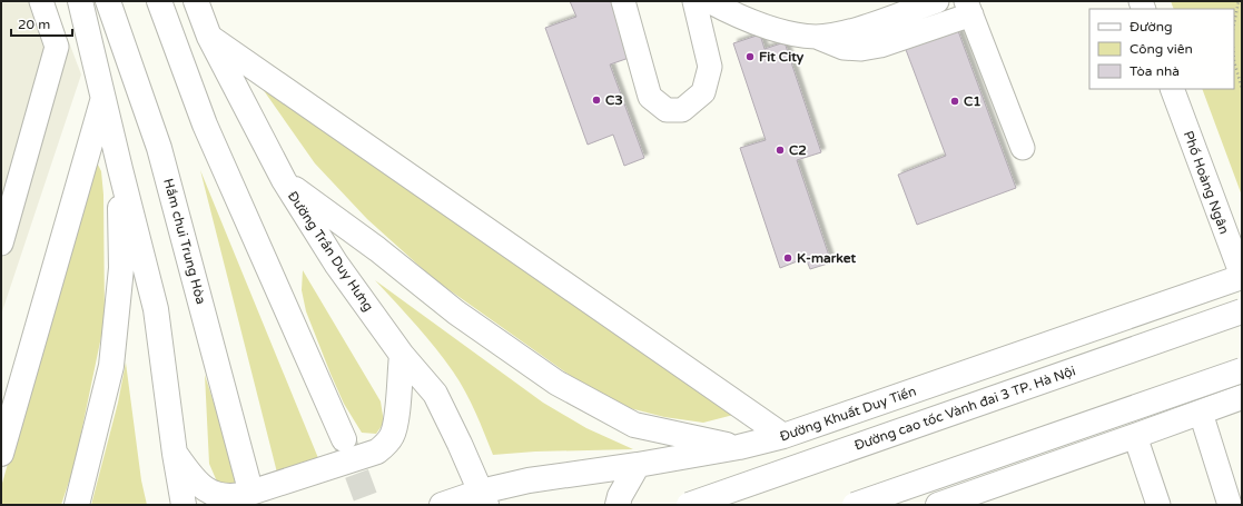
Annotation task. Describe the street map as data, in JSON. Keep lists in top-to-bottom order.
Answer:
{
  "streets": {
    "main road": [
      "Hầm chui Trung Hòa",
      "Đường Trần Duy Hưng",
      "Đường cao tốc Vành đai 3 TP. Hà Nội",
      "Đường Khuất Duy Tiến"
    ],
    "street": ["Phố Hoàng Ngân"]
  },
  "crossings": [
    ["Phố Hoàng Ngân", "Đường Khuất Duy Tiến"],
    ["Đường Trần Duy Hưng", "Đường Khuất Duy Tiến"]
  ],
  "places": [
    "Fit City",
    "C3",
    "C1",
    "C2",
    "K-market"
  ],
  "legend": ["Đường", "Công viên", "Tòa nhà"],
  "scale_bar": "20 m"
}
